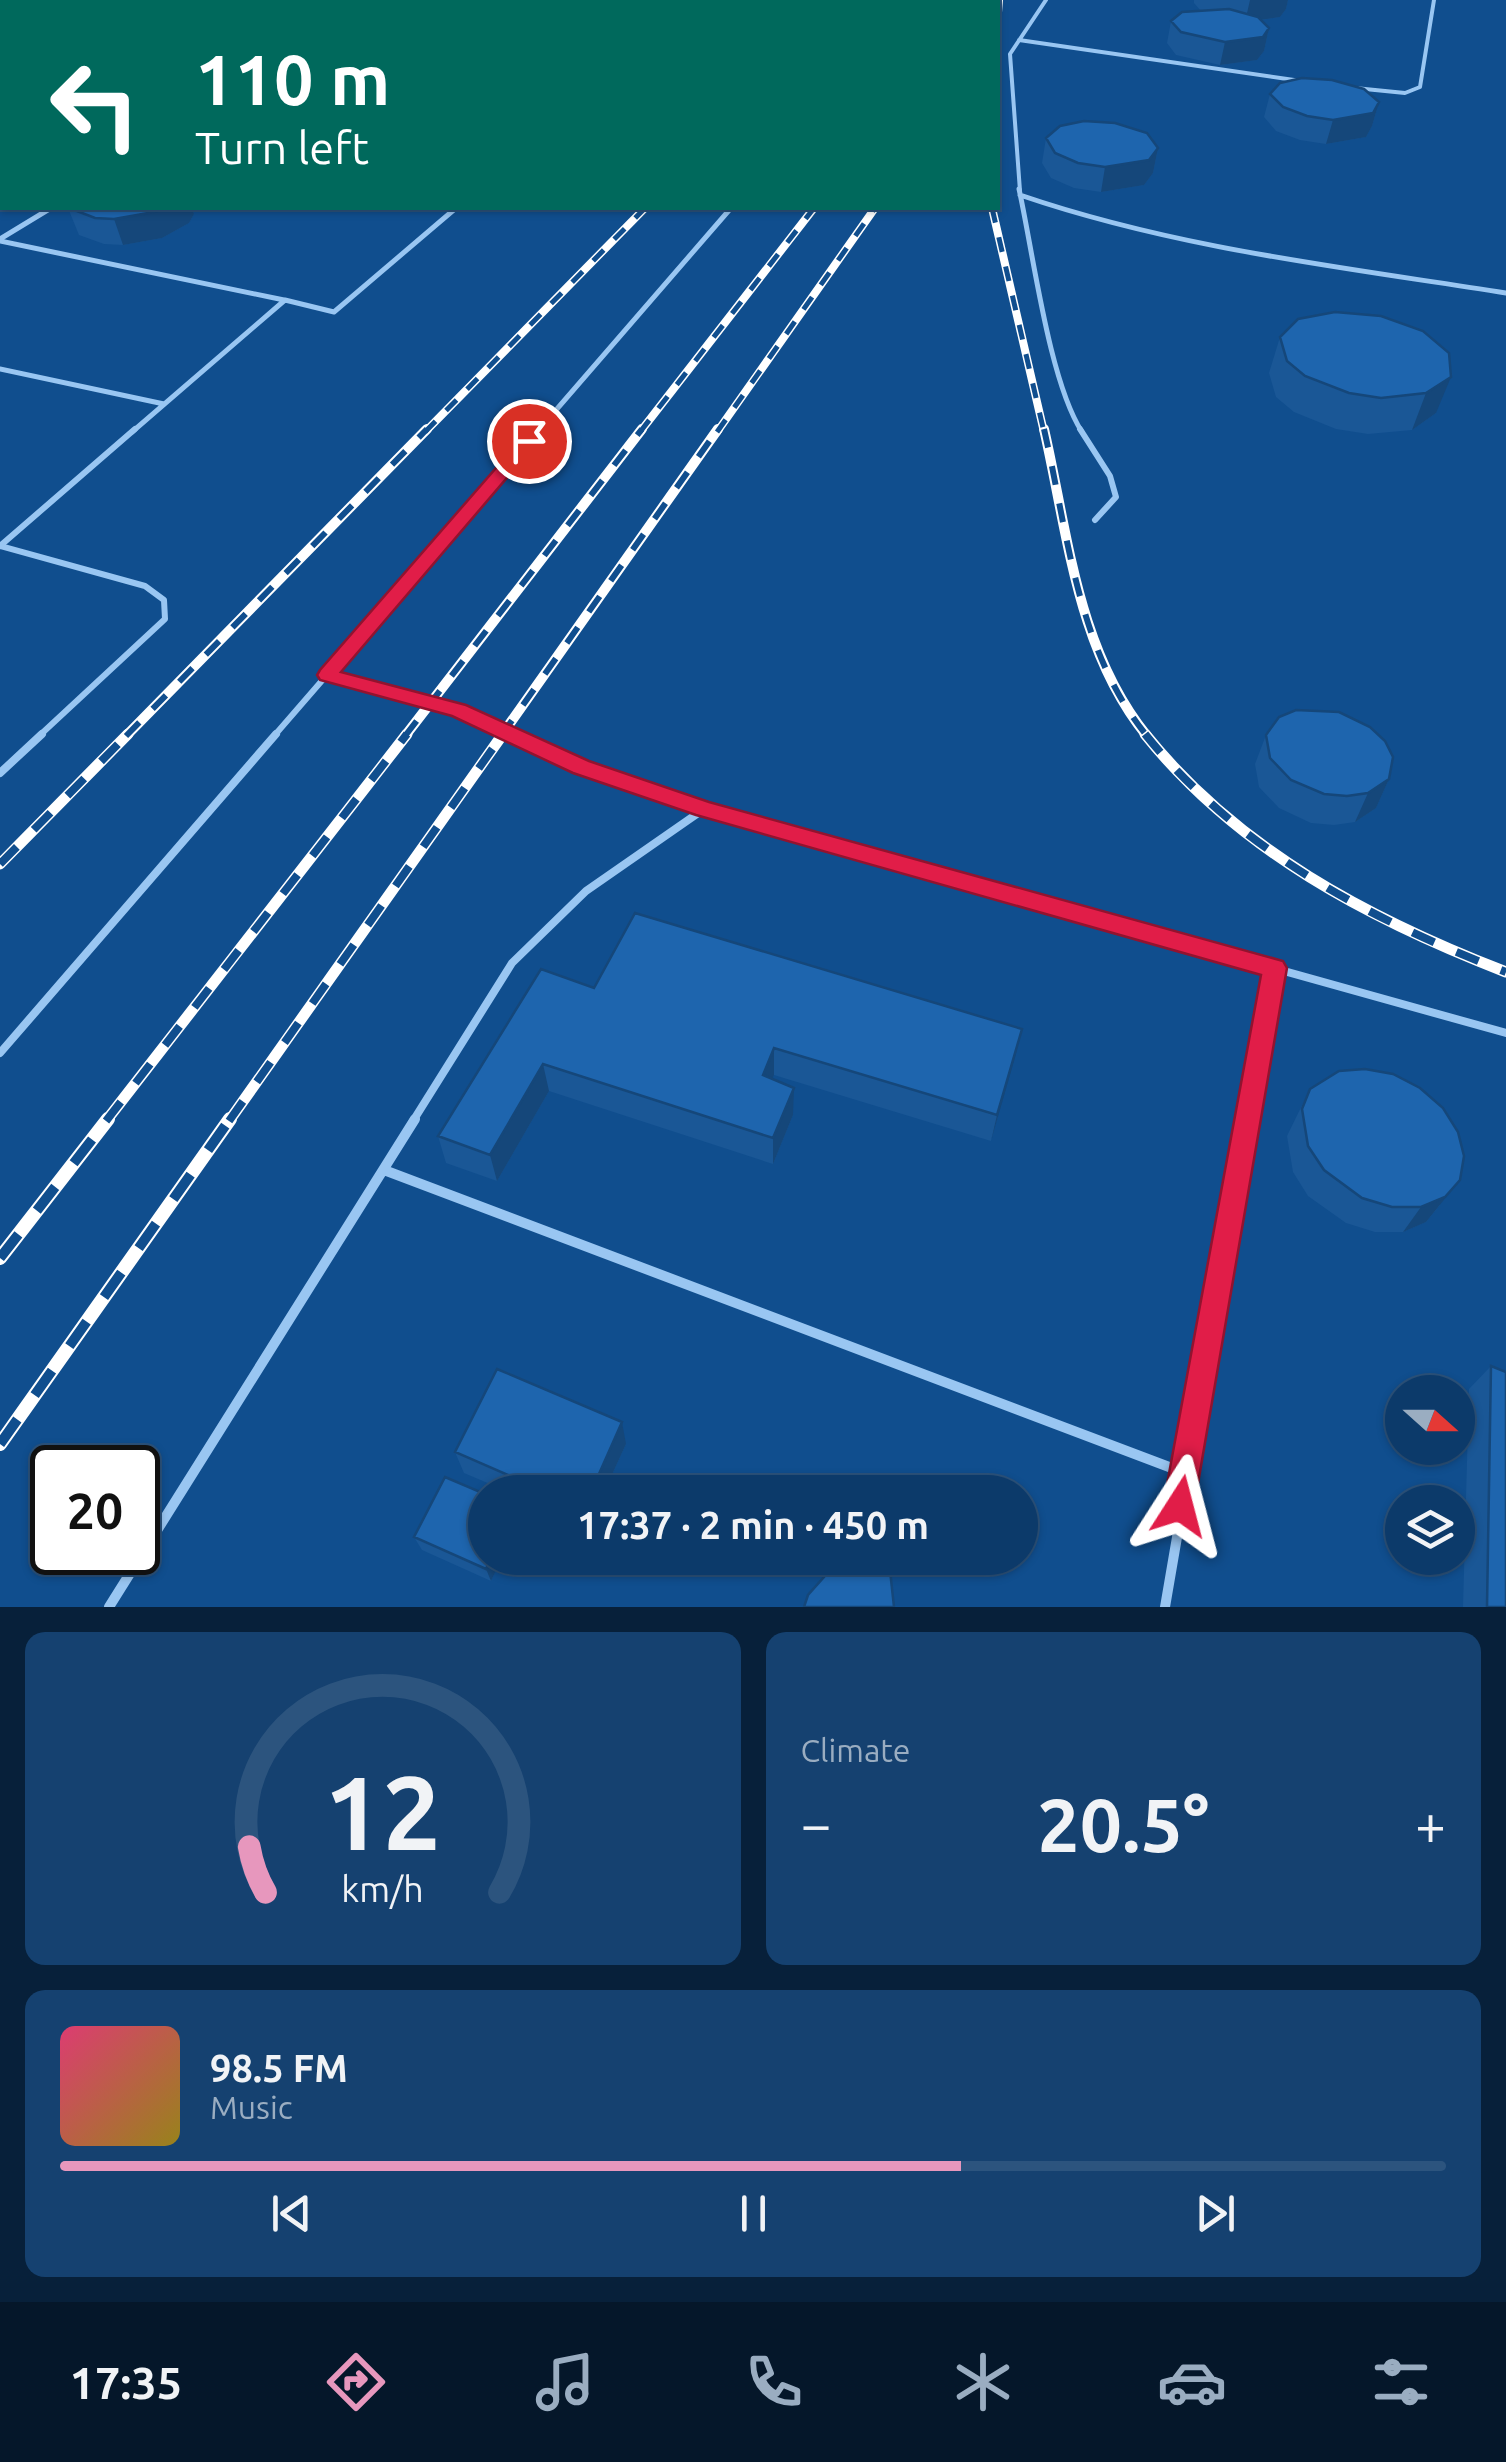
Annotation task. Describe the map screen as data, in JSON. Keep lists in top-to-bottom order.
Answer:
{
  "north": "right",
  "page": {
    "turn": ["110 m", "Turn left"],
    "limit": "20",
    "trip": "17:37 · 2 min · 450 m",
    "tile": "Climate",
    "heat": ["−", "20.5°", "+"],
    "song": ["98.5 FM", "Music"],
    "tabs": "17:35",
    "gauge": ["12", "km/h"]
  }
}
